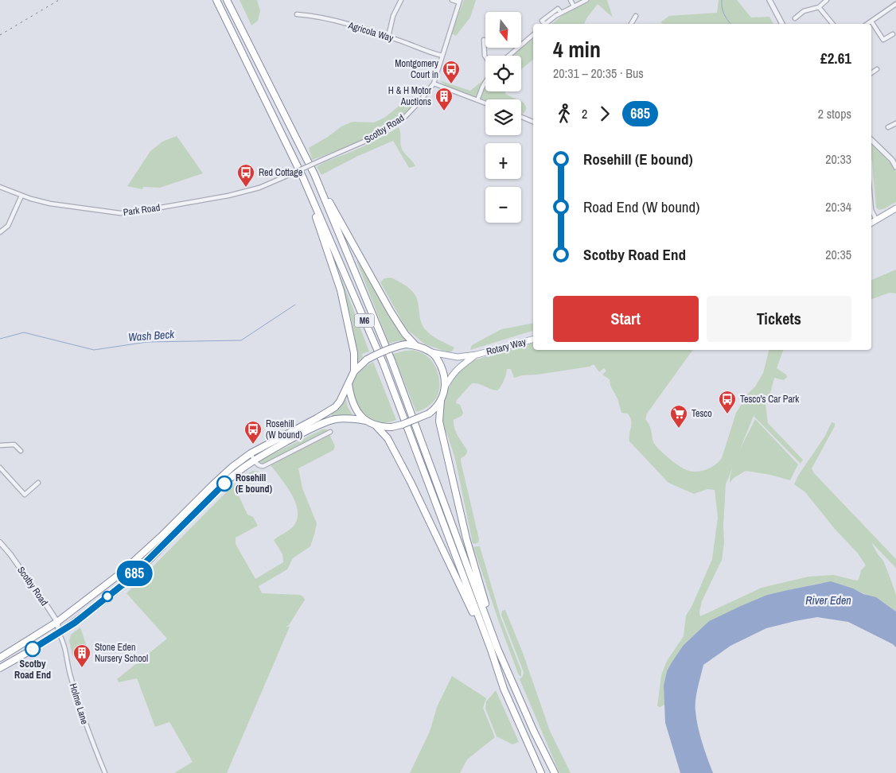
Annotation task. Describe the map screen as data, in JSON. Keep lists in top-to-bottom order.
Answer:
{
  "streets": {
    "highway": ["M6"],
    "main road": ["Rotary Way"],
    "street": [
      "Agricola Way",
      "Scotby Road",
      "Park Road",
      "Holme Lane"
    ]
  },
  "crossings": [
    ["Scotby Road", "Park Road"],
    ["Scotby Road", "Holme Lane"]
  ],
  "water": ["Wash Beck", "River Eden"],
  "places": {
    "bus stop": [
      "Montgomery Court in",
      "Red Cottage",
      "Tesco's Car Park",
      "Rosehill (W bound)"
    ],
    "building": ["H & H Motor Auctions", "Stone Eden Nursery School"],
    "supermarket": ["Tesco"],
    "other": ["Rosehill (E bound)", "Scotby Road End"]
  },
  "lines": ["bus line 685"],
  "north": "bottom",
  "page": {
    "on_map": "685",
    "map_buttons": ["+", "−"],
    "heading": ["4 min", "20:31 – 20:35 · Bus", "£2.61"],
    "legs": ["2", "685", "2 stops"],
    "list": [
      {
        "name": "Rosehill (E bound)",
        "value": "20:33"
      },
      {
        "name": "Road End (W bound)",
        "value": "20:34"
      },
      {
        "name": "Scotby Road End",
        "value": "20:35"
      }
    ],
    "buttons": ["Start", "Tickets"]
  }
}
